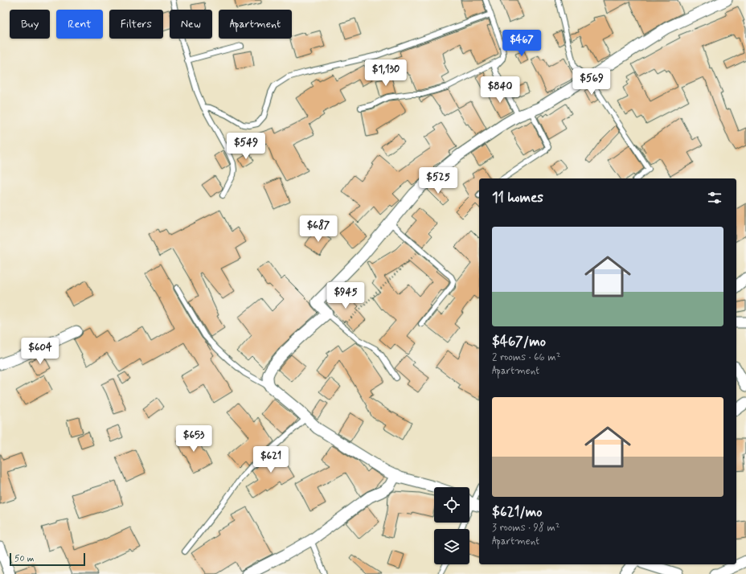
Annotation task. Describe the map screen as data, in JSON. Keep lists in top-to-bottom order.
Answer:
{
  "scale_bar": "50 m",
  "page": {
    "chip": [
      "Buy",
      "Rent",
      "Filters",
      "New",
      "Apartment"
    ],
    "price": [
      "$467",
      "$1,130",
      "$569",
      "$840",
      "$549",
      "$525",
      "$687",
      "$945",
      "$604",
      "$653",
      "$621"
    ],
    "heading": "11 homes",
    "list": [
      {
        "name": "$467/mo",
        "note": "2 rooms · 66 m² · Apartment"
      },
      {
        "name": "$621/mo",
        "note": "3 rooms · 98 m² · Apartment"
      }
    ],
    "scale": "50 m"
  }
}
